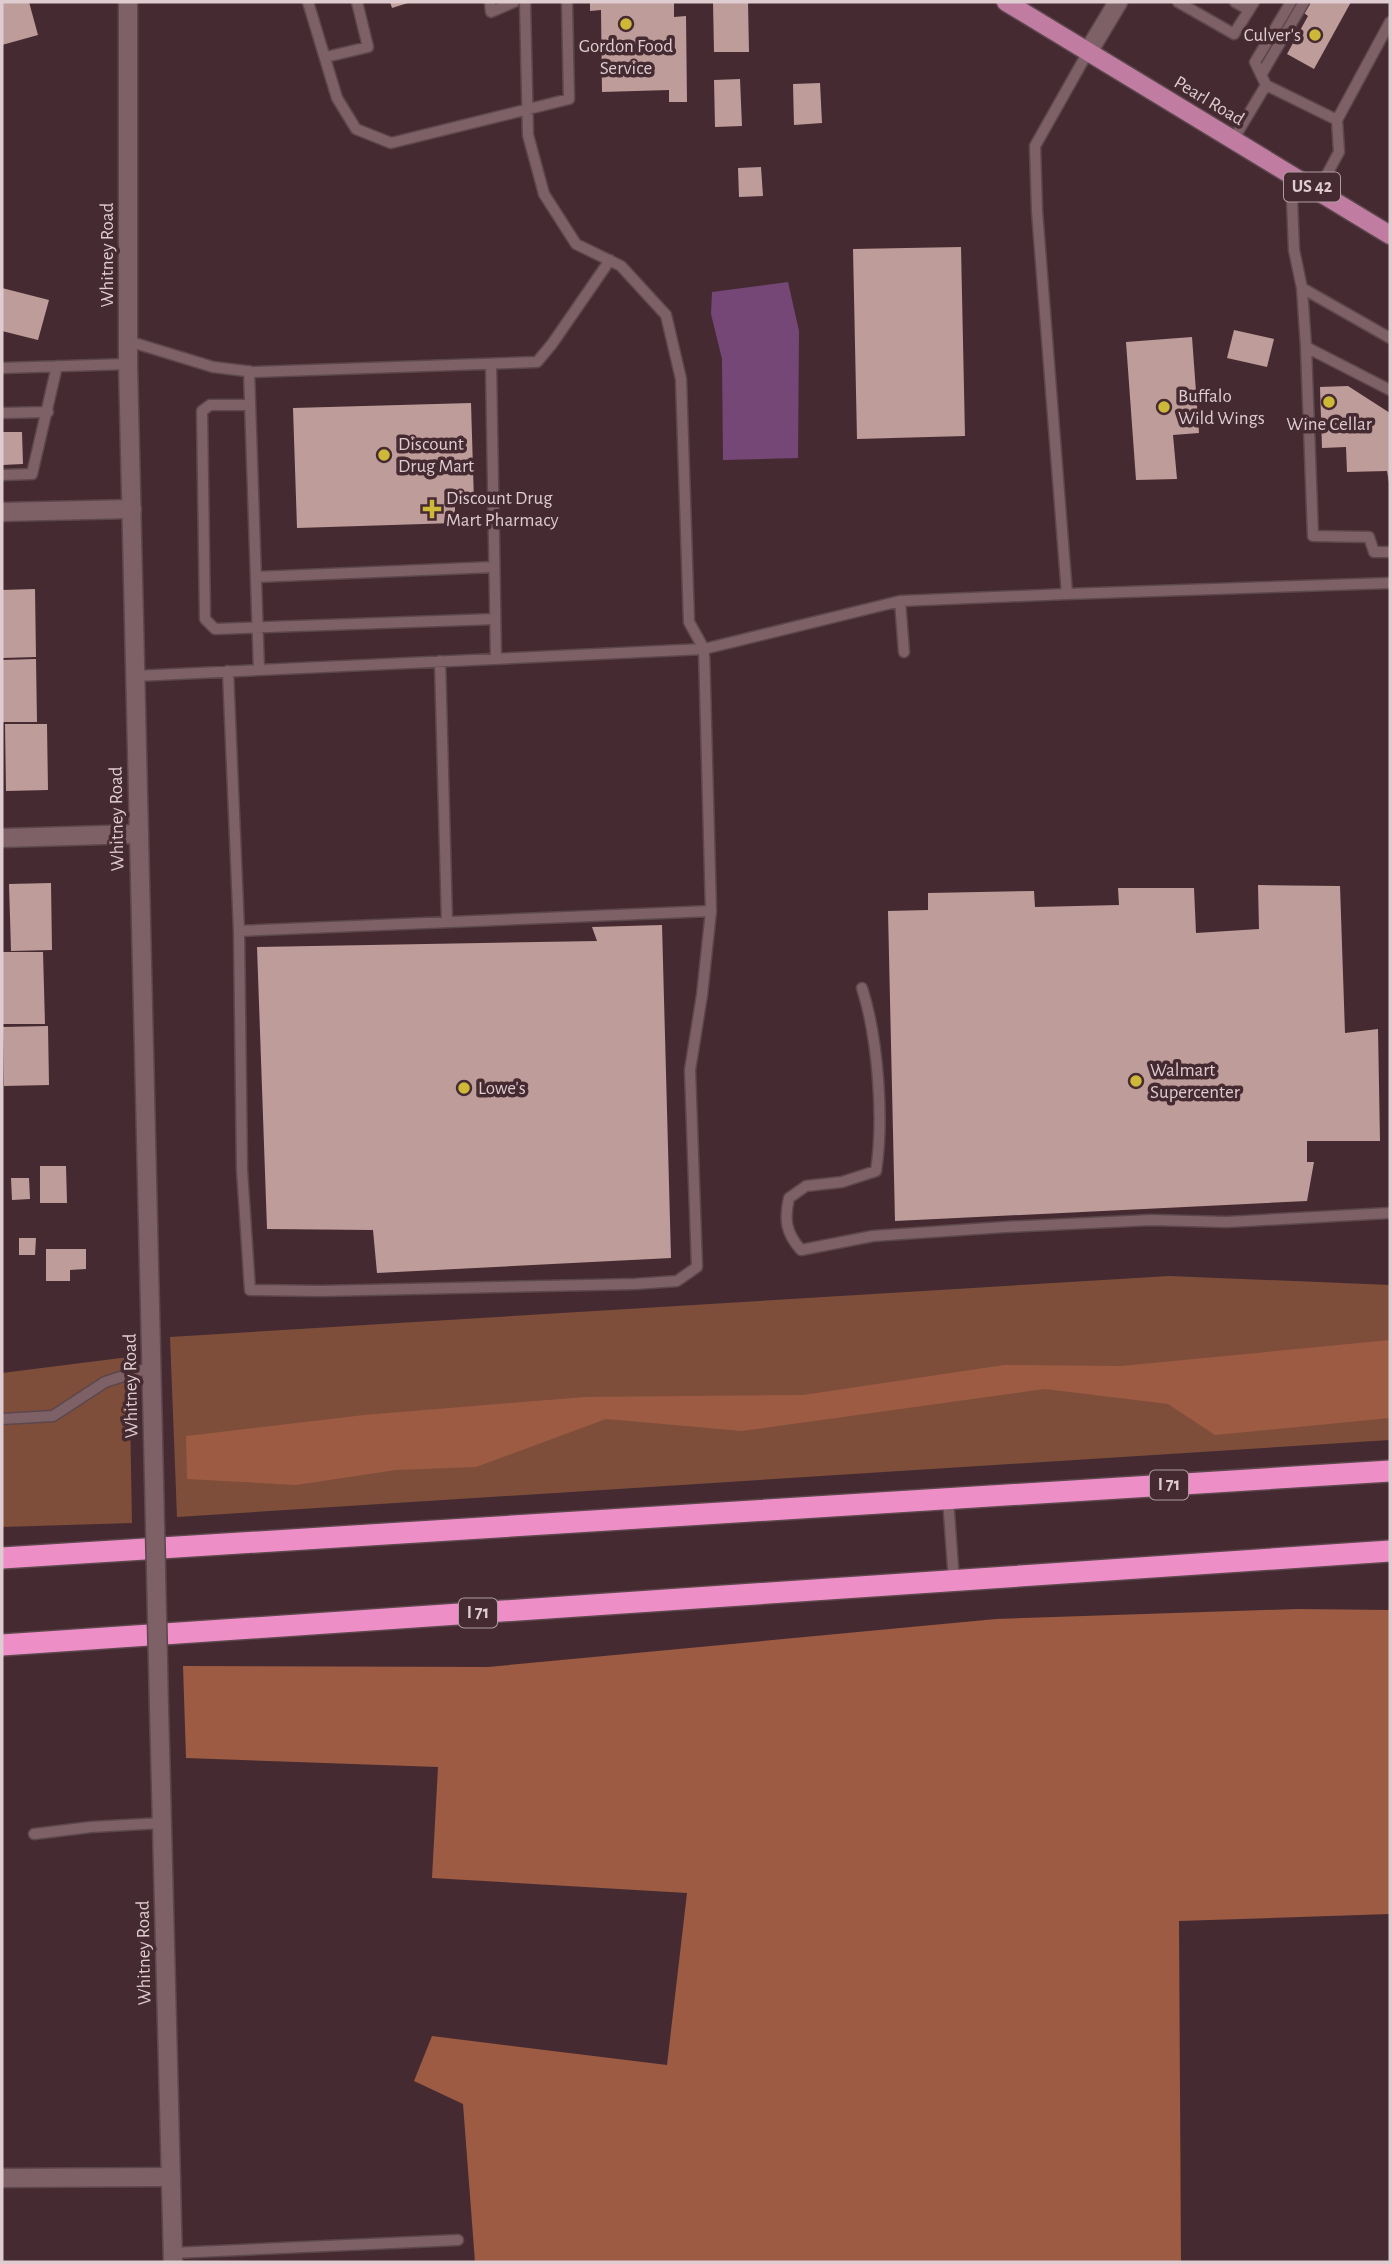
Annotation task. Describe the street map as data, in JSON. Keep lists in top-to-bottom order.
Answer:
{
  "streets": {
    "highway": ["I 71"],
    "main road": ["Pearl Road", "US 42"],
    "street": ["Whitney Road"]
  },
  "places": {
    "other": [
      "Gordon Food Service",
      "Culver's",
      "Wine Cellar",
      "Buffalo Wild Wings",
      "Discount Drug Mart",
      "Walmart Supercenter",
      "Lowe's"
    ],
    "health": ["Discount Drug Mart Pharmacy"]
  }
}
